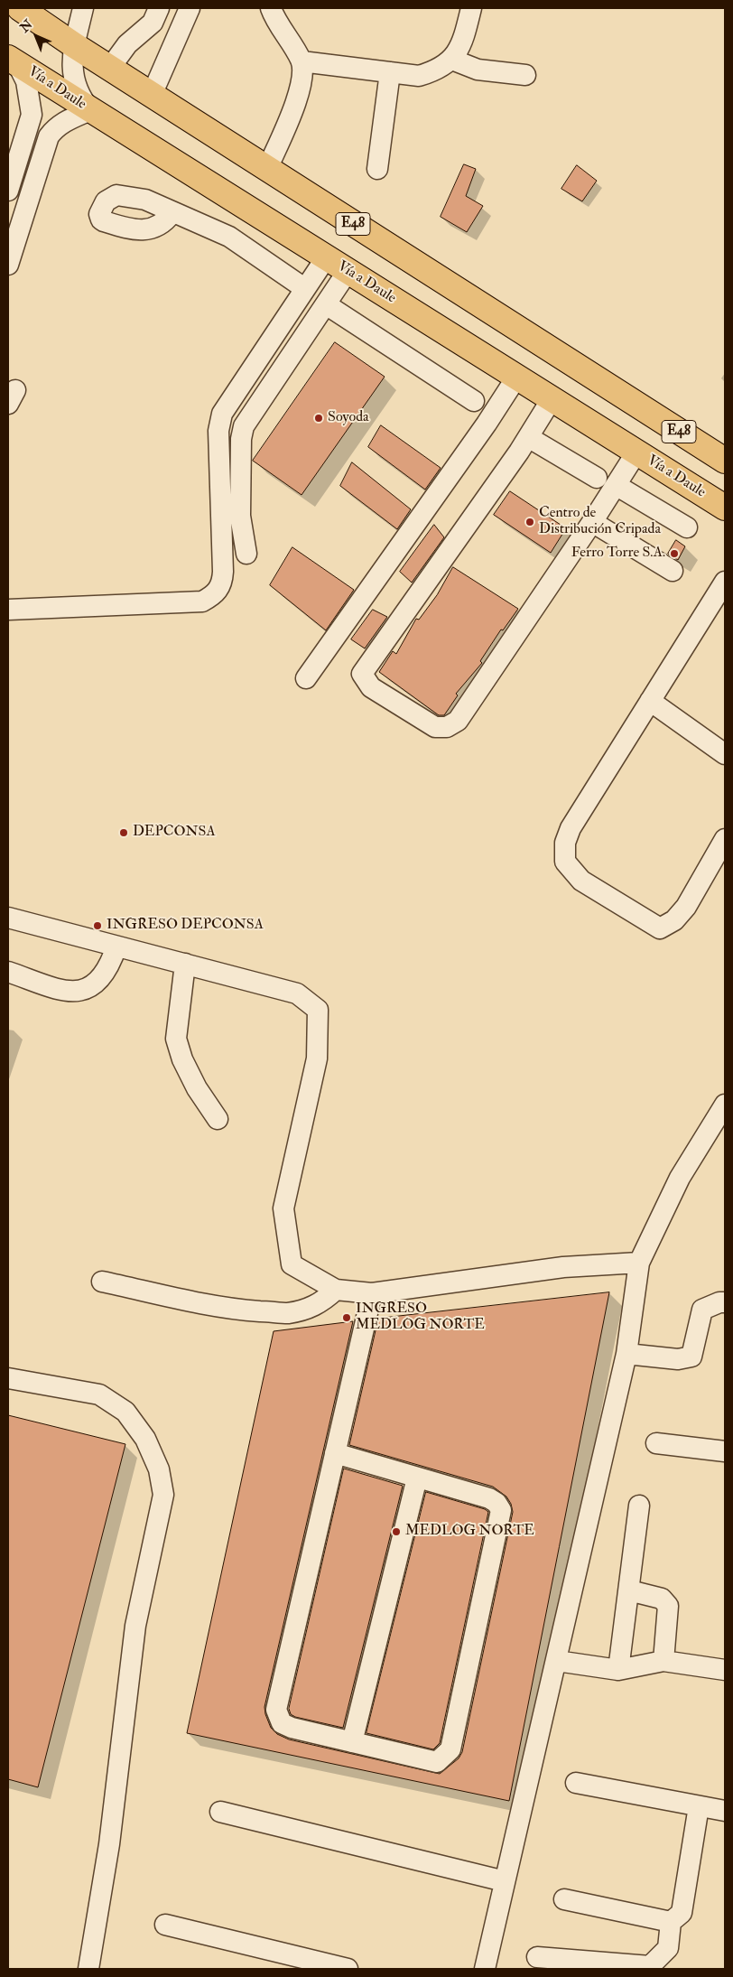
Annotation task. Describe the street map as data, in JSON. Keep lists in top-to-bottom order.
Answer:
{
  "streets": {
    "highway": ["Vía a Daule", "E48"]
  },
  "places": [
    "Soyoda",
    "Centro de Distribución Cripada",
    "Ferro Torre S.A.",
    "DEPCONSA",
    "INGRESO DEPCONSA",
    "INGRESO MEDLOG NORTE",
    "MEDLOG NORTE"
  ],
  "north": "top left"
}
